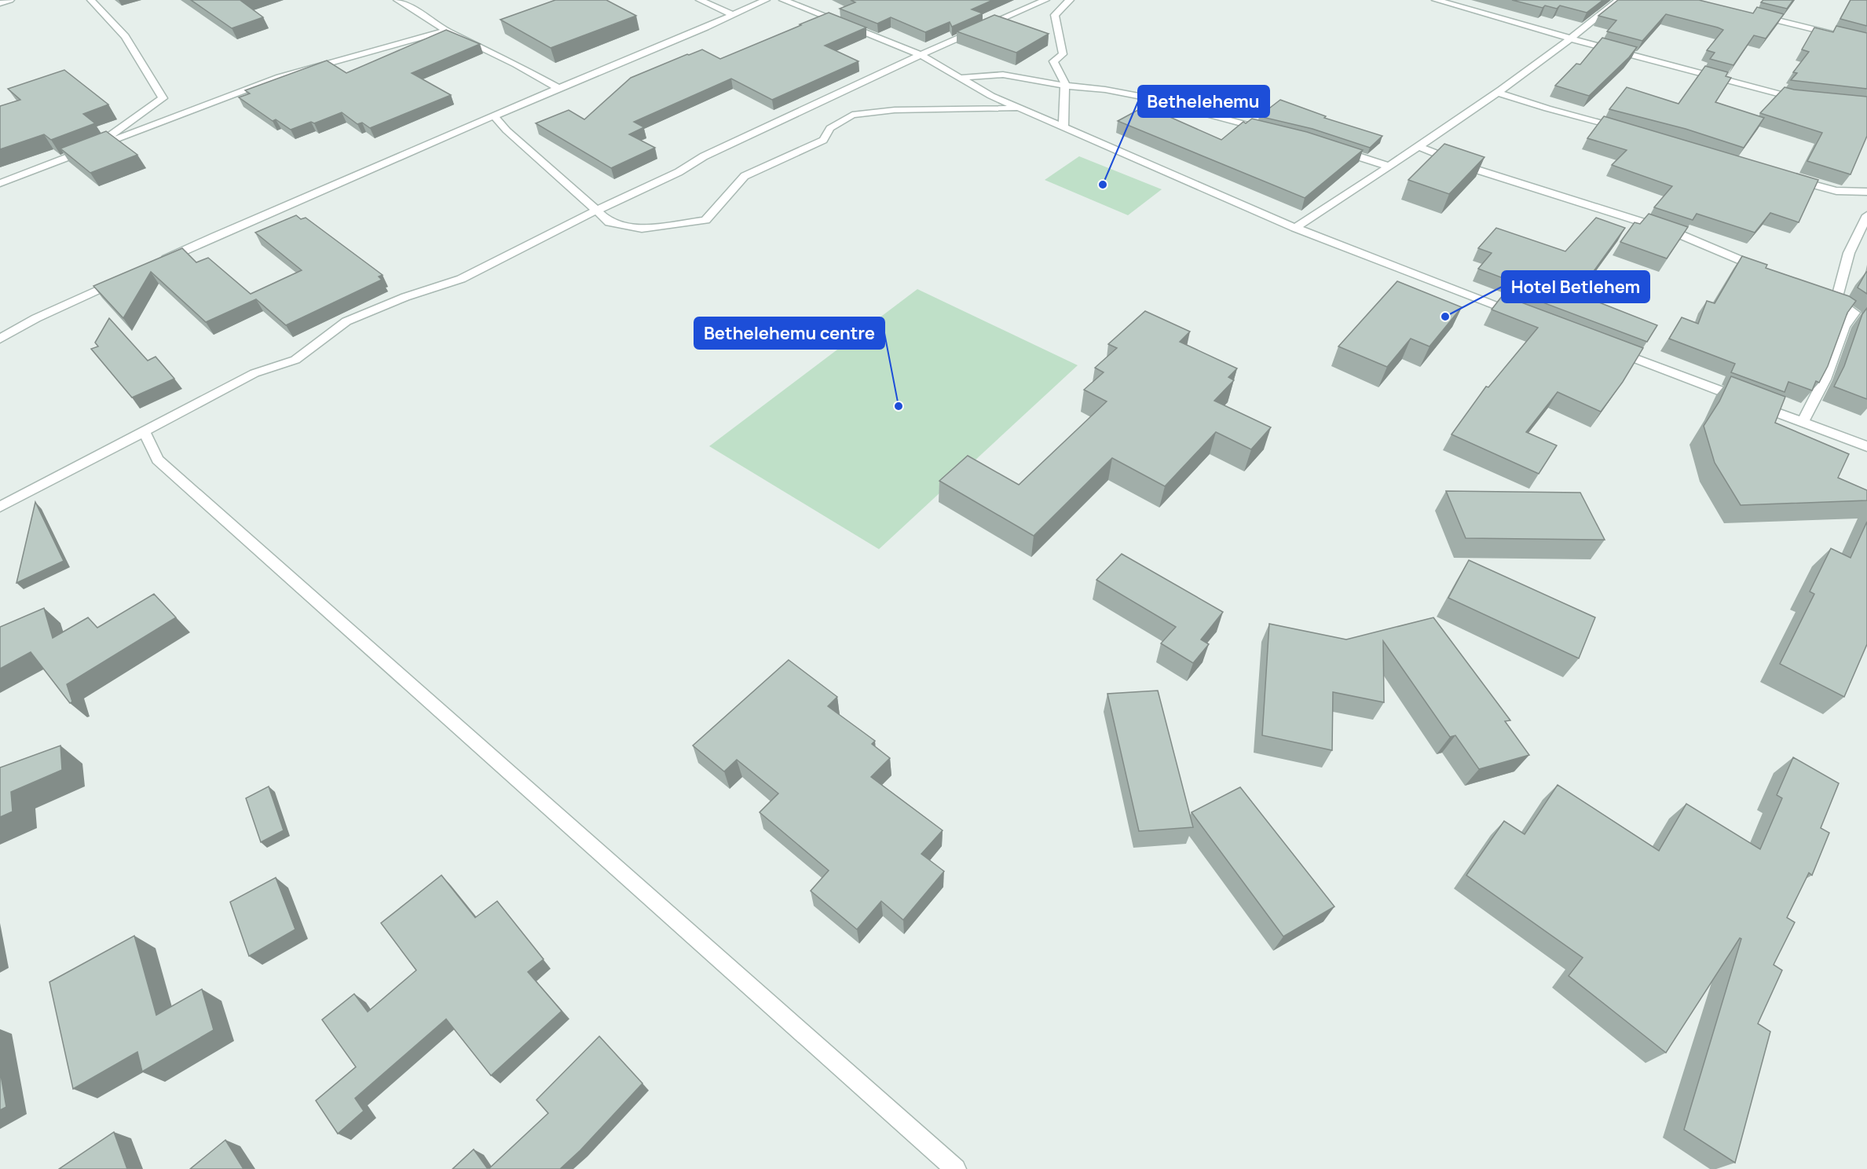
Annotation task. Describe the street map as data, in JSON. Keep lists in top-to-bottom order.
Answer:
{
  "places": ["Bethelehemu", "Hotel Betlehem", "Bethelehemu centre"]
}
